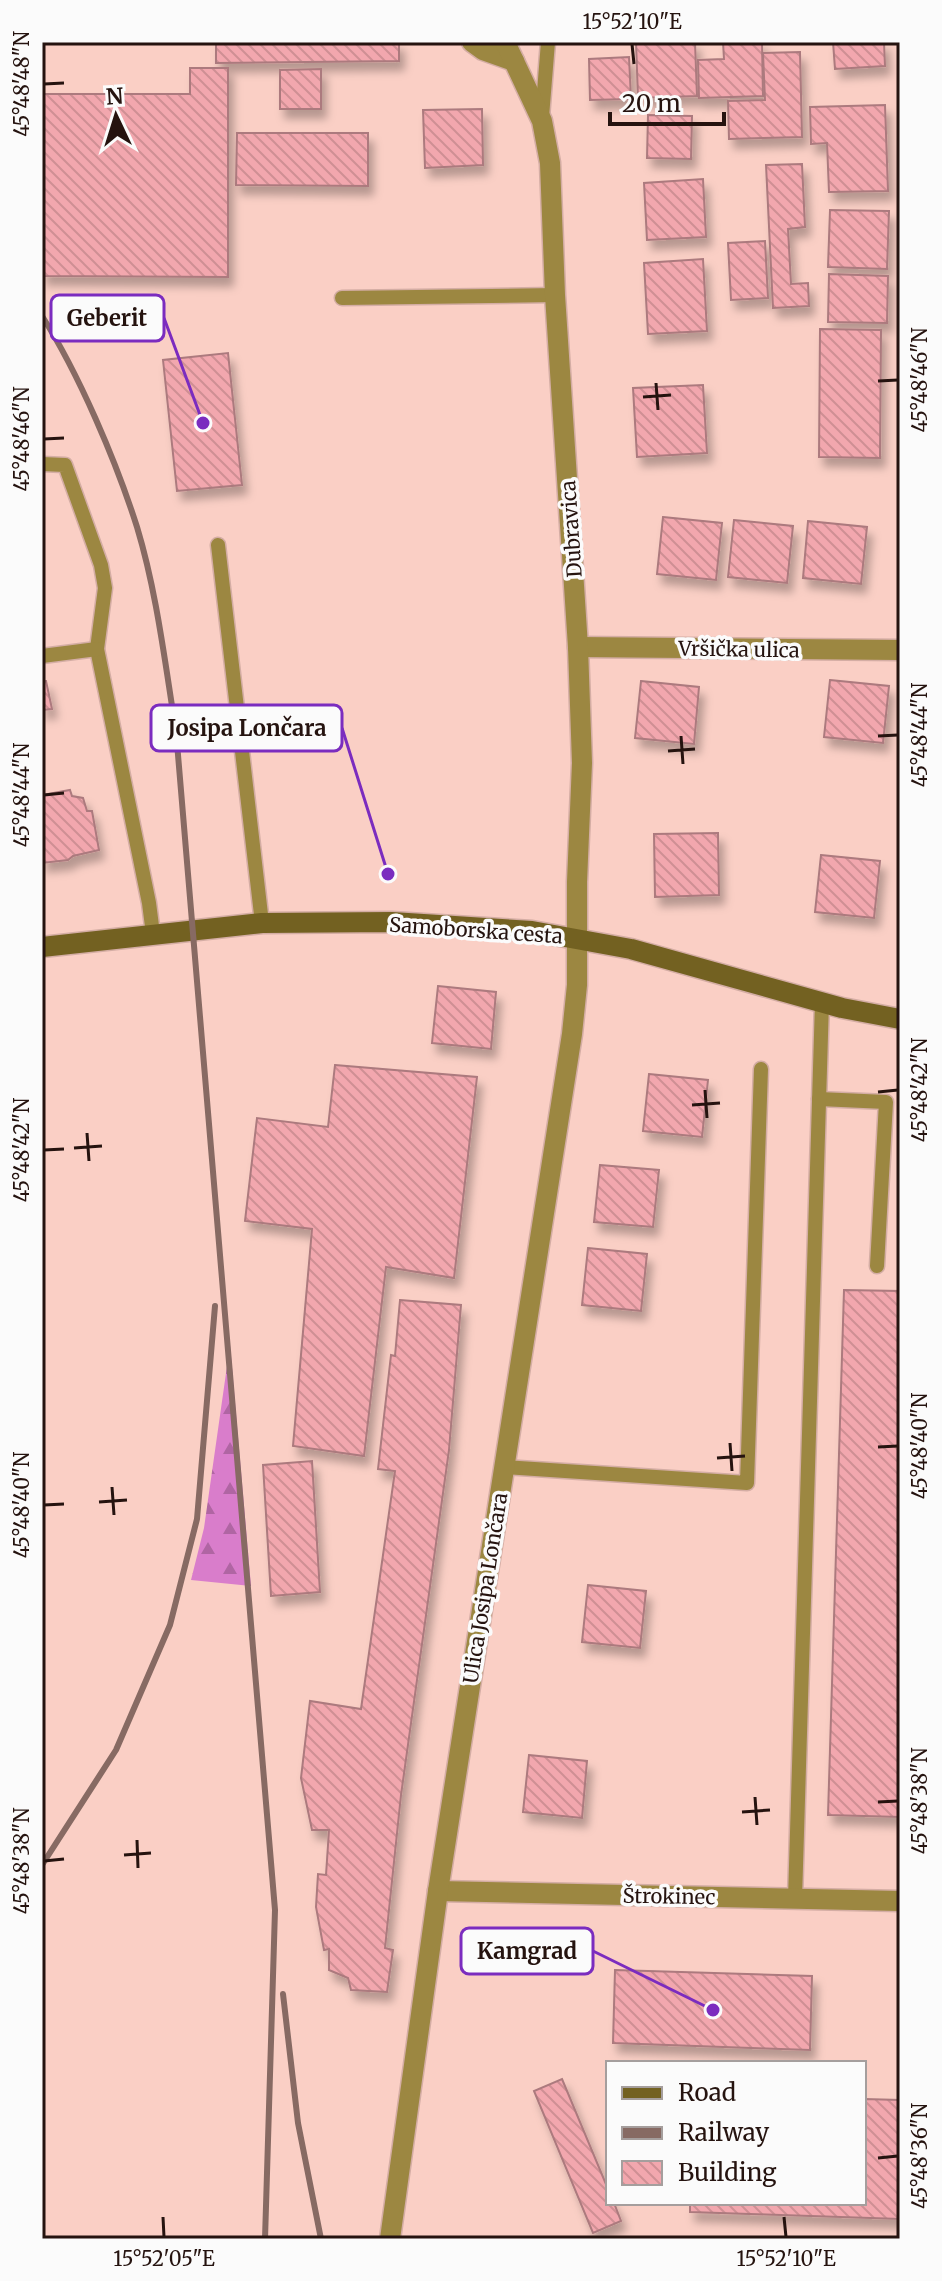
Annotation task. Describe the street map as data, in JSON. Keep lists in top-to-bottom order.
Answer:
{
  "streets": {
    "street": [
      "Dubravica",
      "Vršička ulica",
      "Samoborska cesta",
      "Ulica Josipa Lončara",
      "Štrokinec"
    ]
  },
  "crossings": [
    ["Dubravica", "Vršička ulica"],
    ["Dubravica", "Samoborska cesta"],
    ["Dubravica", "Ulica Josipa Lončara"],
    ["Samoborska cesta", "Ulica Josipa Lončara"],
    ["Ulica Josipa Lončara", "Štrokinec"]
  ],
  "places": ["Geberit", "Josipa Lončara", "Kamgrad"],
  "legend": ["Road", "Railway", "Building"],
  "scale_bar": "20 m",
  "north": "top",
  "coordinates": [
    "15°52'10\"E",
    "45°48'48\"N",
    "45°48'46\"N",
    "45°48'44\"N",
    "45°48'42\"N",
    "45°48'40\"N",
    "45°48'38\"N",
    "45°48'36\"N",
    "15°52'05\"E"
  ]
}
